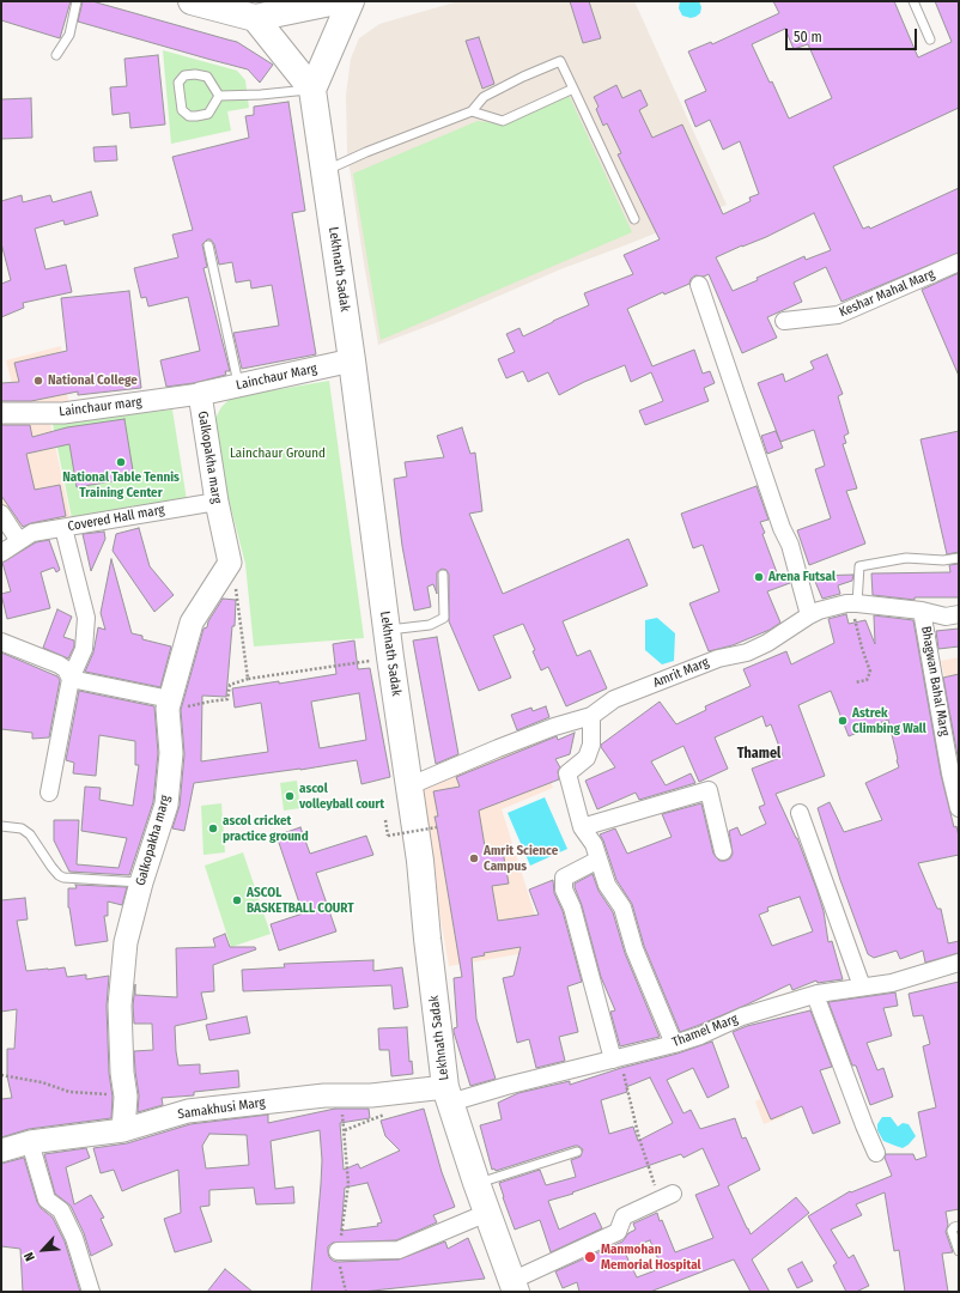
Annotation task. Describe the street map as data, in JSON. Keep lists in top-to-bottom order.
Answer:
{
  "streets": {
    "main road": [
      "Lekhnath Sadak",
      "Lainchaur Marg",
      "Galkopakha marg",
      "Samakhusi Marg"
    ],
    "street": [
      "Keshar Mahal Marg",
      "Lainchaur marg",
      "Covered Hall marg",
      "Amrit Marg",
      "Bhagwan Bahal Marg",
      "Thamel Marg"
    ]
  },
  "crossings": [
    ["Lekhnath Sadak", "Lainchaur Marg"],
    ["Lekhnath Sadak", "Amrit Marg"],
    ["Lekhnath Sadak", "Thamel Marg"],
    ["Lekhnath Sadak", "Samakhusi Marg"],
    ["Lainchaur Marg", "Lainchaur marg"],
    ["Lainchaur Marg", "Galkopakha marg"],
    ["Lainchaur marg", "Galkopakha marg"],
    ["Galkopakha marg", "Covered Hall marg"],
    ["Galkopakha marg", "Samakhusi Marg"],
    ["Amrit Marg", "Bhagwan Bahal Marg"],
    ["Thamel Marg", "Samakhusi Marg"]
  ],
  "districts": ["Thamel"],
  "parks": ["Lainchaur Ground"],
  "places": [
    "National College",
    "National Table Tennis Training Center",
    "Arena Futsal",
    "Astrek Climbing Wall",
    "ascol volleyball court",
    "ascol cricket practice ground",
    "Amrit Science Campus",
    "ASCOL BASKETBALL COURT",
    "Manmohan Memorial Hospital"
  ],
  "scale_bar": "50 m",
  "north": "bottom left"
}
